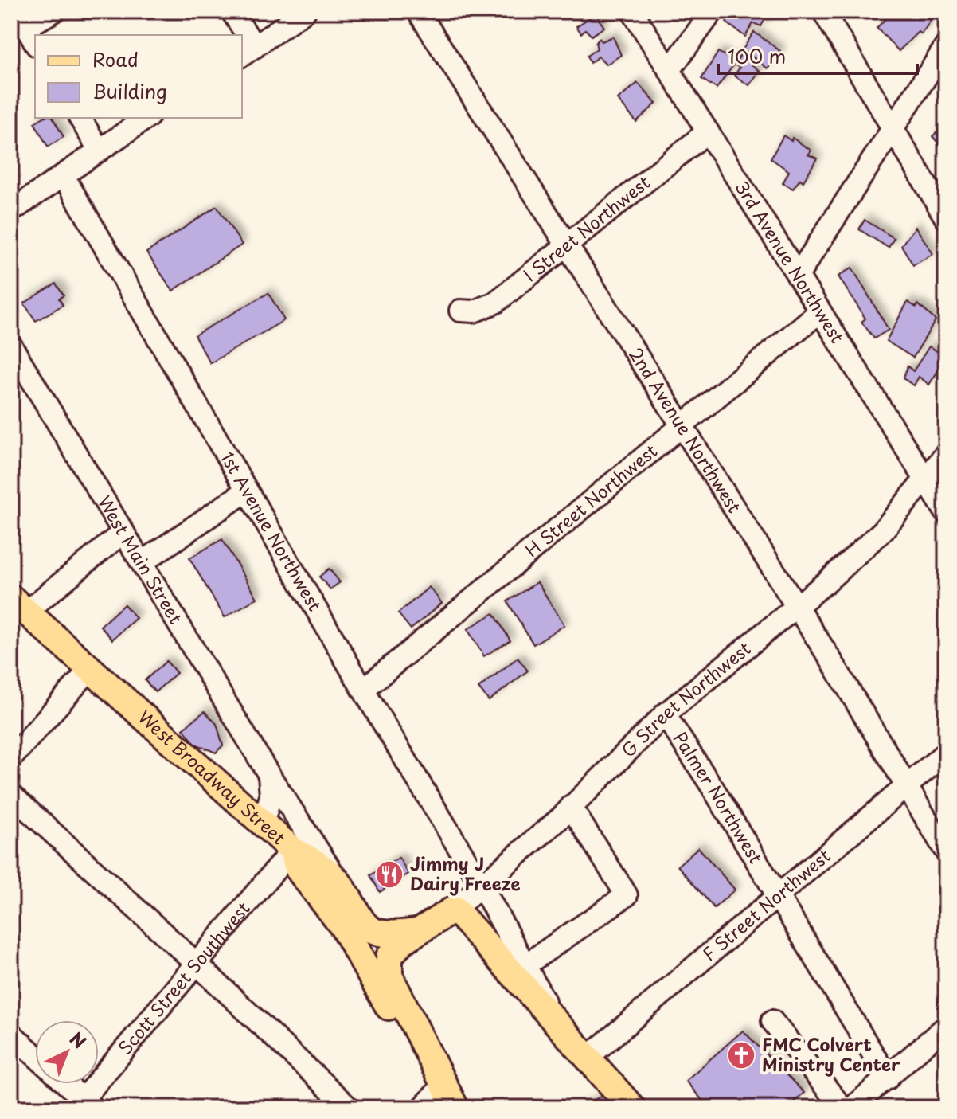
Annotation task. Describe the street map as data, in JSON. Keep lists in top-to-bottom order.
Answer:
{
  "streets": {
    "main road": ["G Street Northwest", "West Broadway Street"],
    "street": [
      "I Street Northwest",
      "3rd Avenue Northwest",
      "2nd Avenue Northwest",
      "H Street Northwest",
      "1st Avenue Northwest",
      "West Main Street",
      "Palmer Northwest",
      "F Street Northwest",
      "Scott Street Southwest"
    ]
  },
  "crossings": [
    ["I Street Northwest", "3rd Avenue Northwest"],
    ["I Street Northwest", "2nd Avenue Northwest"],
    ["3rd Avenue Northwest", "H Street Northwest"],
    ["3rd Avenue Northwest", "G Street Northwest"],
    ["2nd Avenue Northwest", "H Street Northwest"],
    ["2nd Avenue Northwest", "G Street Northwest"],
    ["2nd Avenue Northwest", "F Street Northwest"],
    ["H Street Northwest", "1st Avenue Northwest"],
    ["1st Avenue Northwest", "G Street Northwest"],
    ["West Main Street", "West Broadway Street"],
    ["G Street Northwest", "West Broadway Street"],
    ["G Street Northwest", "Palmer Northwest"],
    ["West Broadway Street", "Scott Street Southwest"],
    ["Palmer Northwest", "F Street Northwest"]
  ],
  "places": {
    "restaurant": ["Jimmy J Dairy Freeze"],
    "church": ["FMC Colvert Ministry Center"]
  },
  "legend": ["Road", "Building"],
  "scale_bar": "100 m",
  "north": "top right"
}
